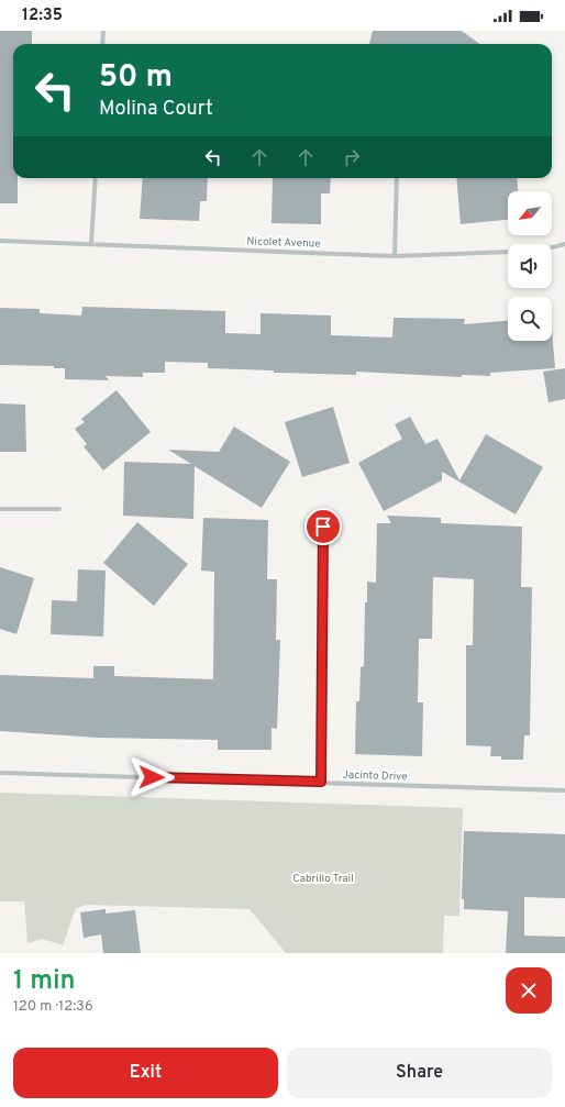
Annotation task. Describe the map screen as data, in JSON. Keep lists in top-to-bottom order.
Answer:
{
  "streets": {
    "street": ["Nicolet Avenue", "Jacinto Drive"]
  },
  "parks": ["Cabrillo Trail"],
  "north": "bottom left",
  "page": {
    "status": "12:35",
    "turn": ["50 m", "Molina Court"],
    "heading": ["1 min", "120 m · 12:36"],
    "buttons": ["Exit", "Share"]
  }
}
